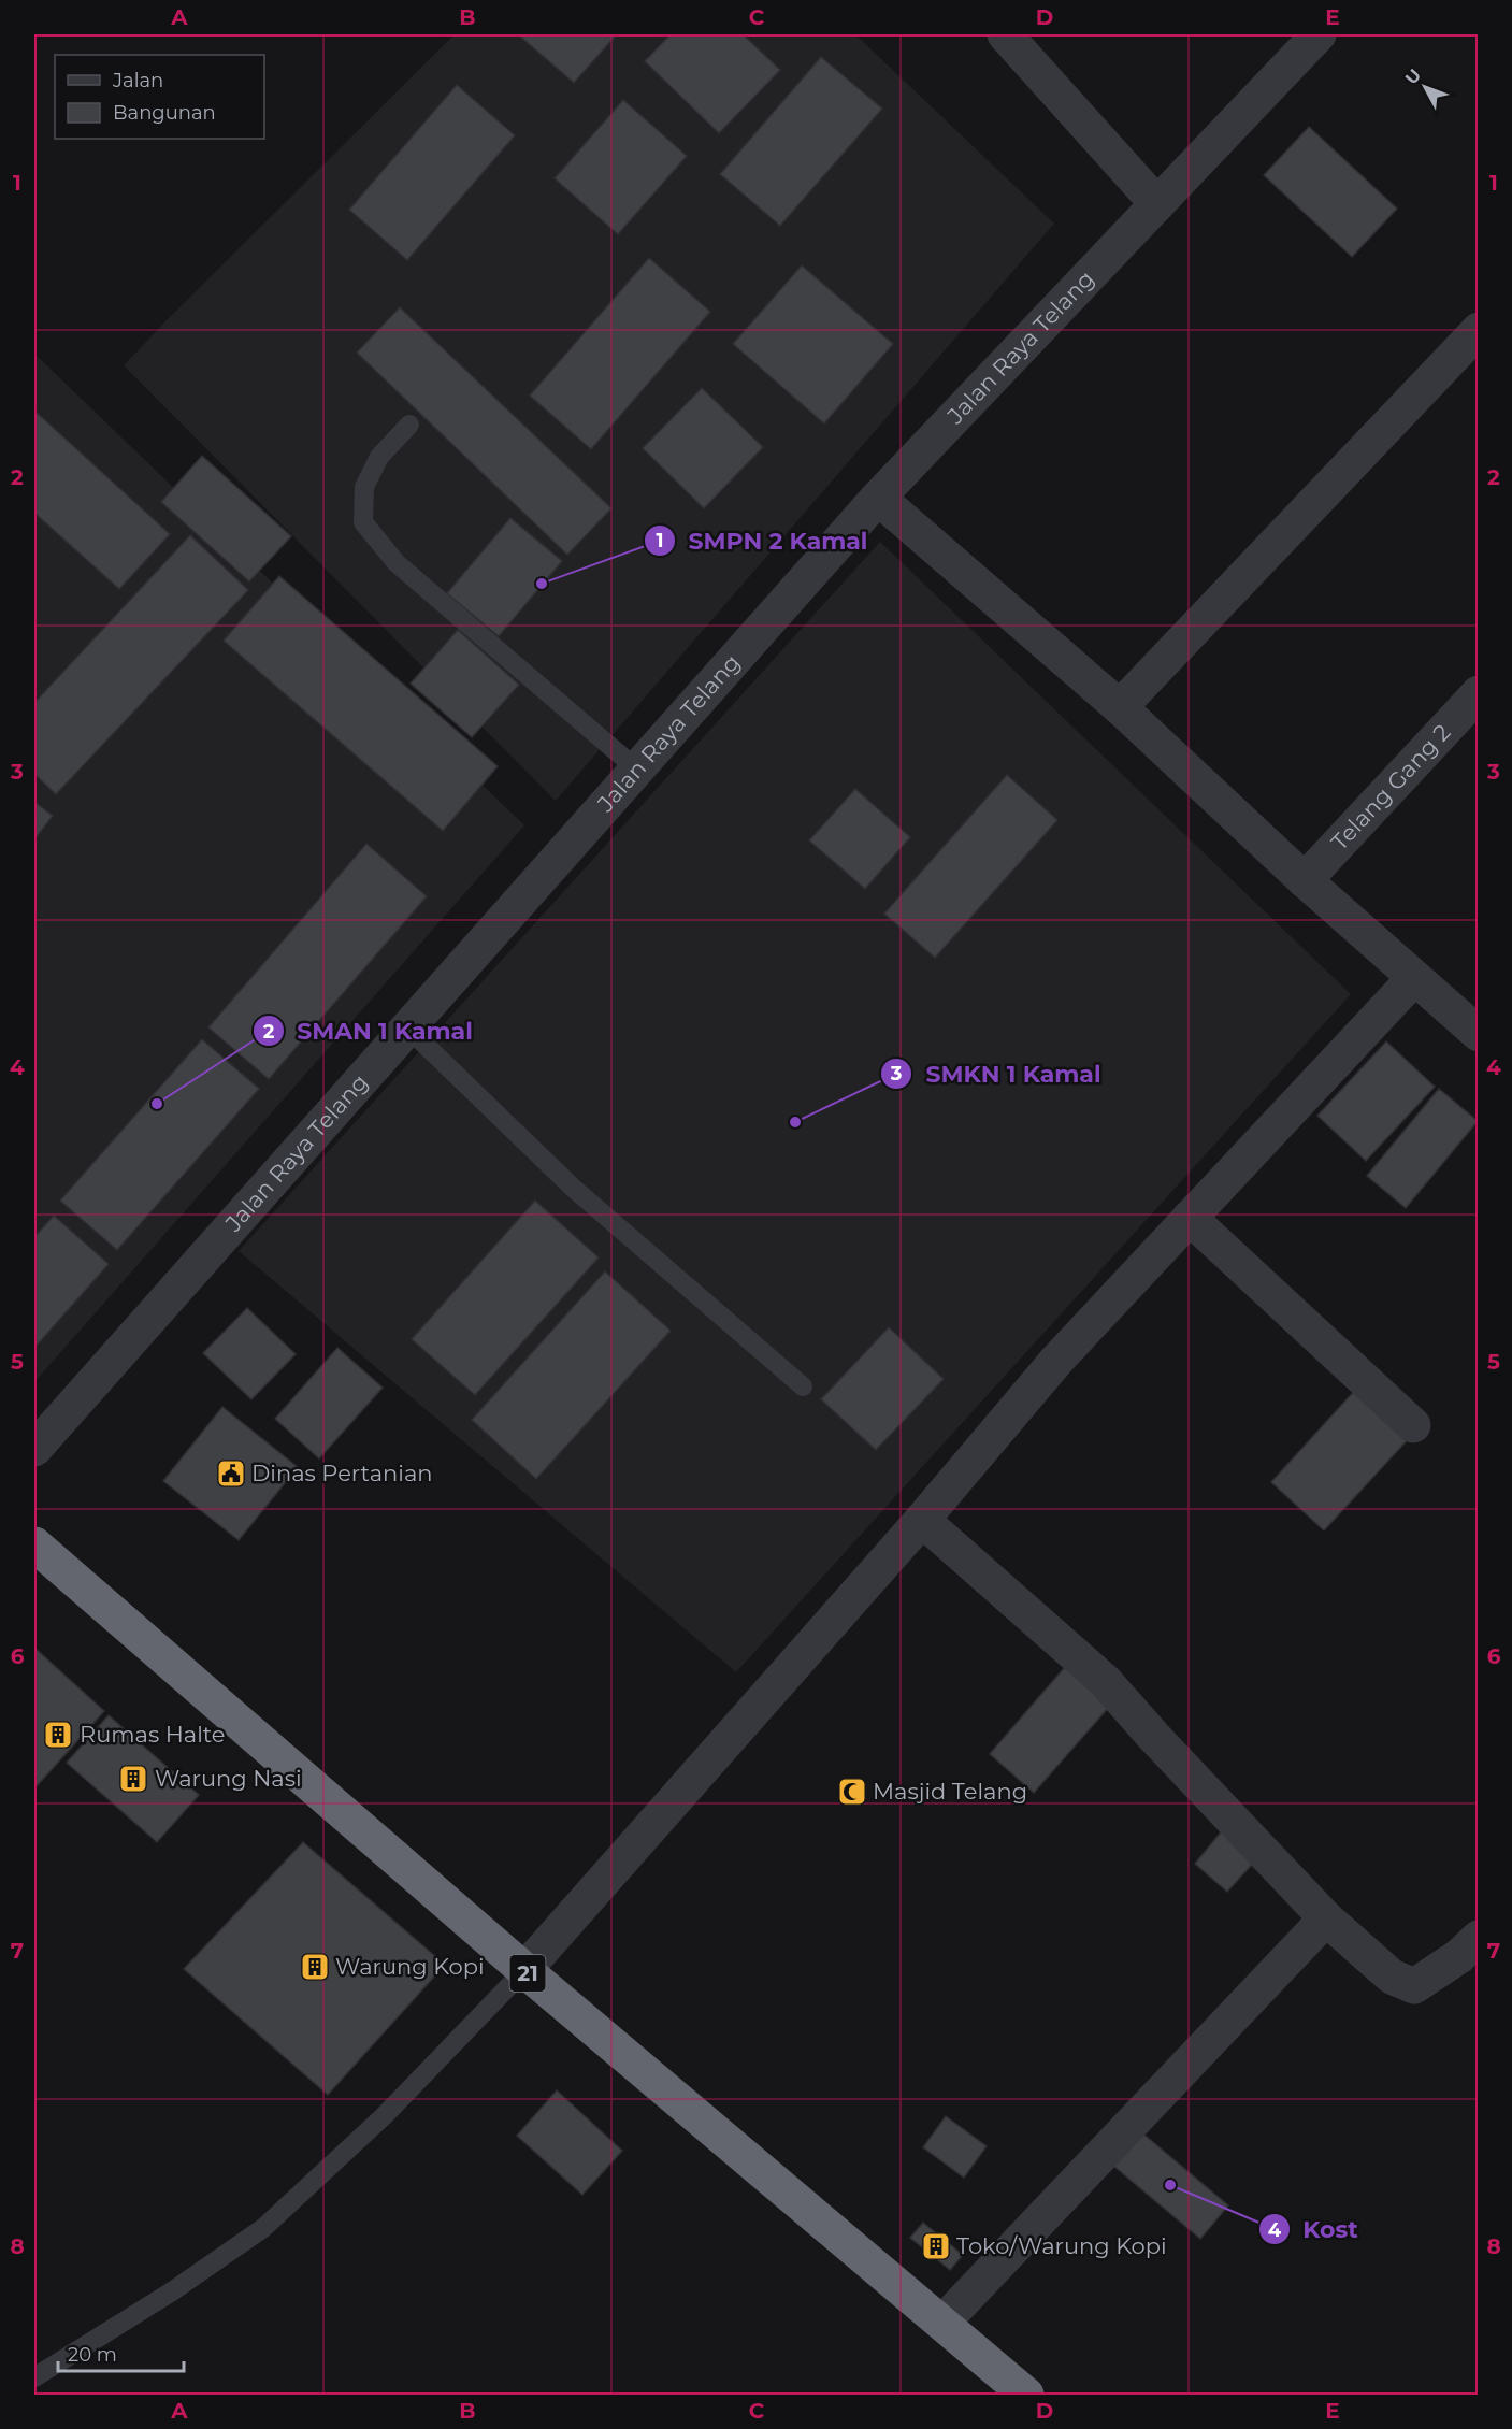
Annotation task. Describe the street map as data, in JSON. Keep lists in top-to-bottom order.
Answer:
{
  "streets": {
    "highway": ["21"],
    "street": ["Jalan Raya Telang", "Telang Gang 2"]
  },
  "places": {
    "other": [
      "SMPN 2 Kamal",
      "SMAN 1 Kamal",
      "SMKN 1 Kamal",
      "Kost"
    ],
    "public building": ["Dinas Pertanian"],
    "building": [
      "Rumas Halte",
      "Warung Nasi",
      "Warung Kopi",
      "Toko/Warung Kopi"
    ],
    "mosque": ["Masjid Telang"]
  },
  "legend": ["Jalan", "Bangunan"],
  "scale_bar": "20 m",
  "north": "top left",
  "grid": {
    "columns": [
      "A",
      "B",
      "C",
      "D",
      "E"
    ],
    "rows": [
      "1",
      "2",
      "3",
      "4",
      "5",
      "6",
      "7",
      "8"
    ]
  }
}
